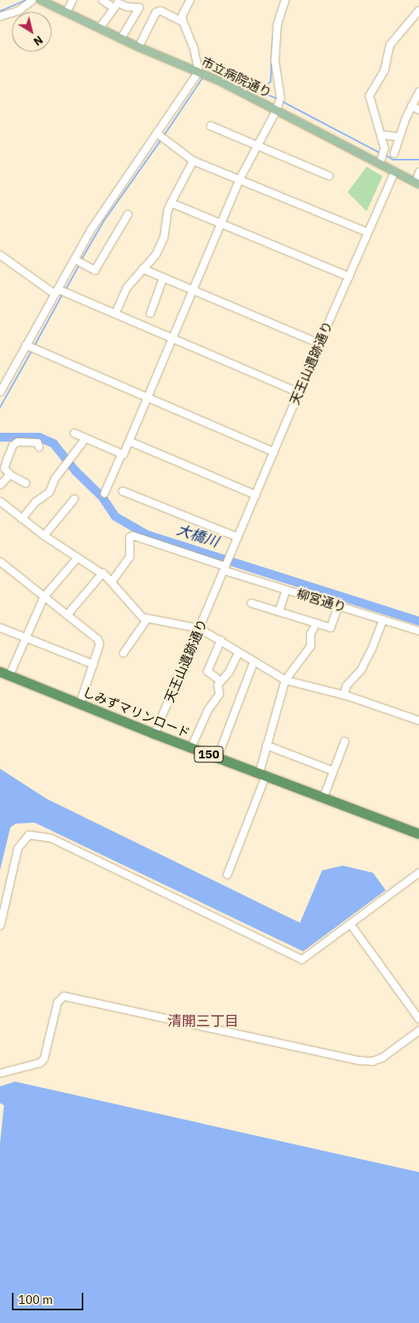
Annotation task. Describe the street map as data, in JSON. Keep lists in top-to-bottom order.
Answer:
{
  "streets": {
    "highway": ["しみずマリンロード", "150"],
    "main road": ["市立病院通り"],
    "street": ["天王山遺跡通り", "柳宮通り"]
  },
  "crossings": [
    ["市立病院通り", "天王山遺跡通り"],
    ["天王山遺跡通り", "柳宮通り"],
    ["天王山遺跡通り", "しみずマリンロード"]
  ],
  "districts": ["清開三丁目"],
  "water": ["大橋川"],
  "scale_bar": "100 m",
  "north": "bottom right"
}
